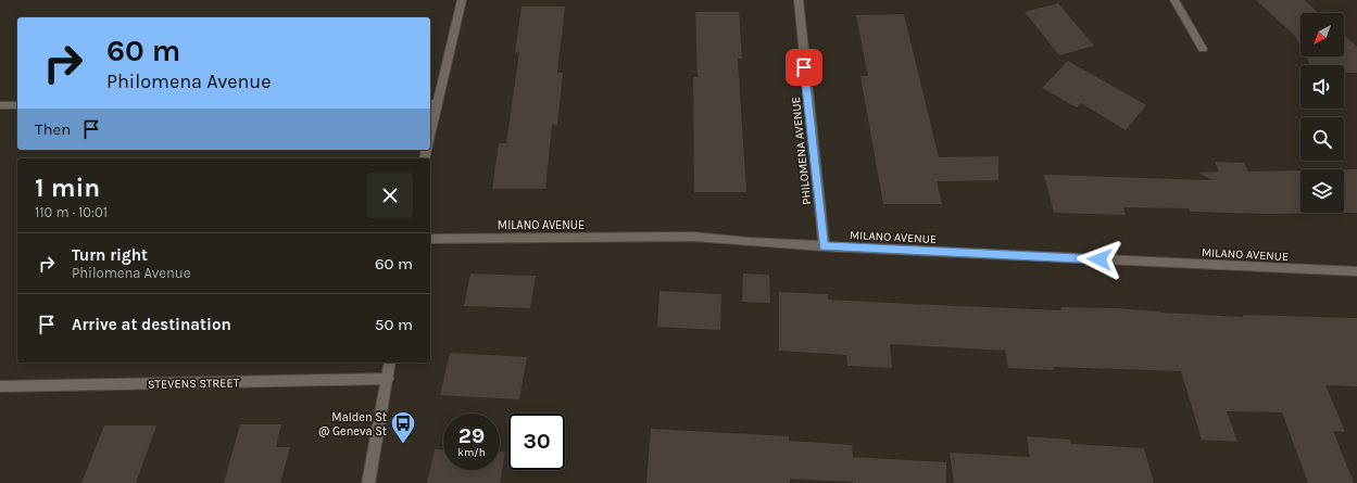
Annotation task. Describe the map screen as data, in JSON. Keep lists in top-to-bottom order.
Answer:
{
  "streets": {
    "street": ["PHILOMENA AVENUE", "MILANO AVENUE", "STEVENS STREET"]
  },
  "crossings": [
    ["PHILOMENA AVENUE", "MILANO AVENUE"]
  ],
  "places": {
    "bus stop": ["Malden St @ Geneva St"]
  },
  "north": "bottom left",
  "page": {
    "turn": ["60 m", "Philomena Avenue"],
    "then": "Then",
    "heading": ["1 min", "110 m · 10:01"],
    "list": [
      {
        "name": "Turn right",
        "note": "Philomena Avenue",
        "value": "60 m"
      },
      {
        "name": "Arrive at destination",
        "value": "50 m"
      }
    ],
    "speed": "29 km/h",
    "limit": "30"
  }
}
